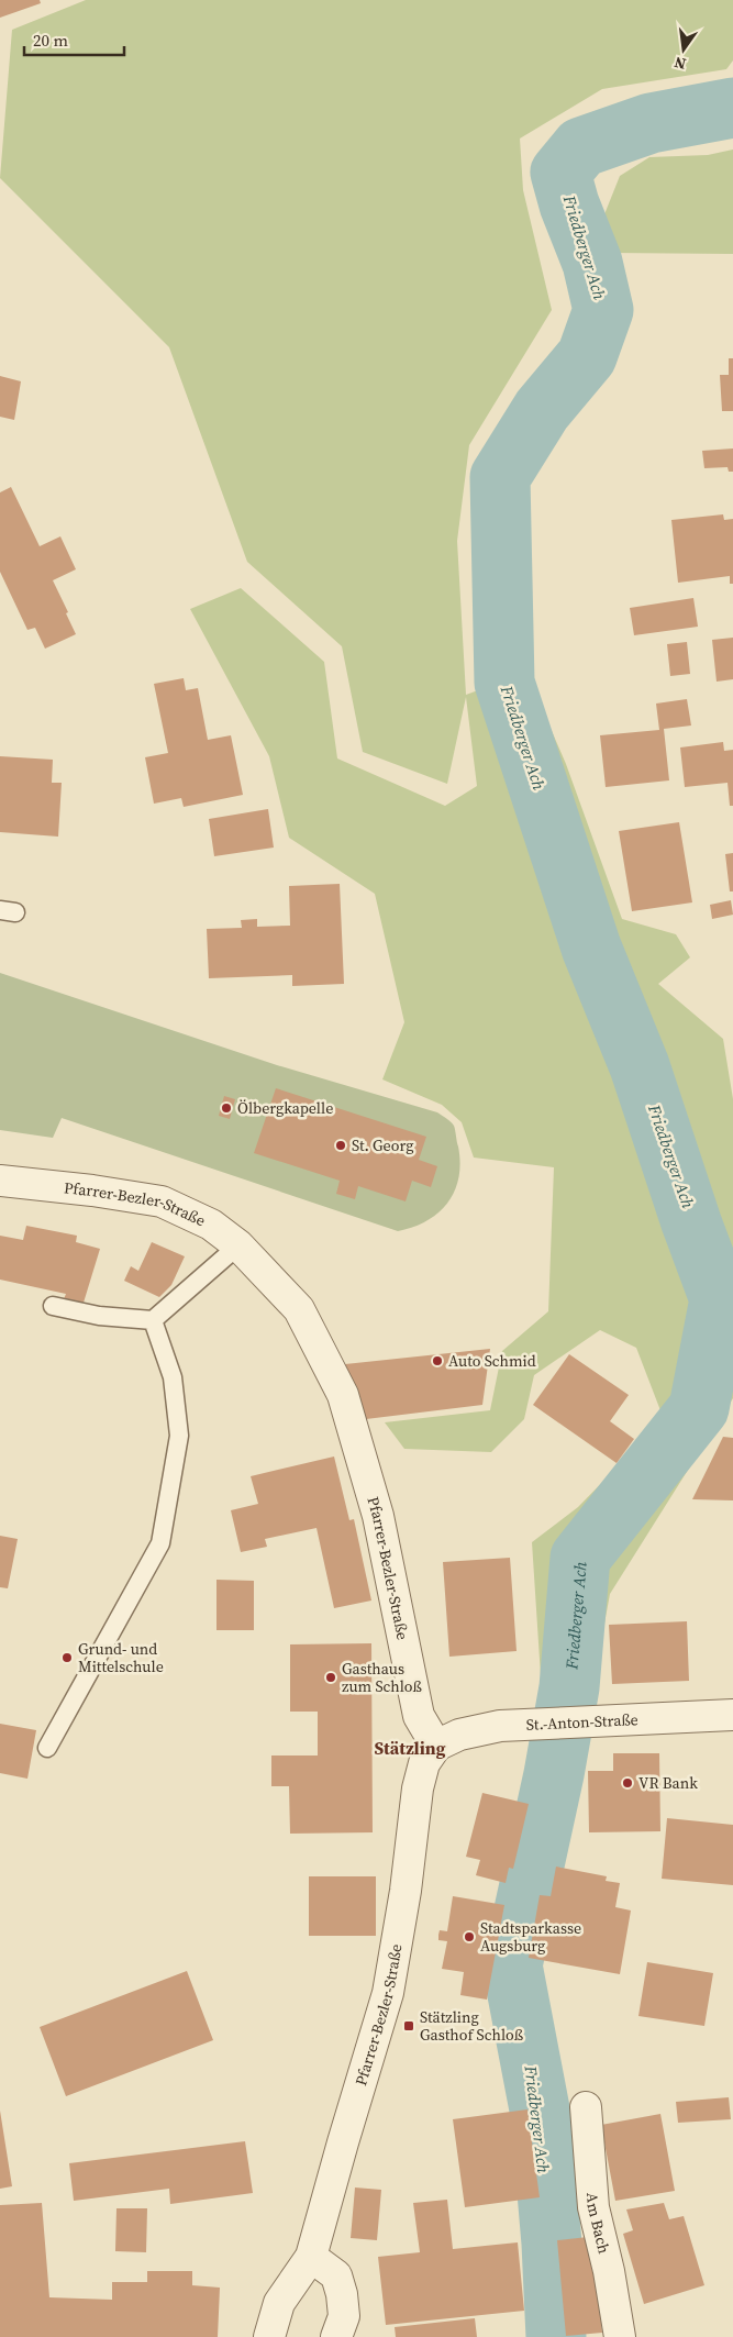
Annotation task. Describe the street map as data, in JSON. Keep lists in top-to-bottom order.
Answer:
{
  "streets": {
    "street": ["Pfarrer-Bezler-Straße", "St.-Anton-Straße", "Am Bach"]
  },
  "crossings": [
    ["Pfarrer-Bezler-Straße", "St.-Anton-Straße"]
  ],
  "districts": ["Stätzling"],
  "water": ["Friedberger Ach"],
  "places": {
    "other": [
      "Ölbergkapelle",
      "St. Georg",
      "Auto Schmid",
      "Grund- und Mittelschule",
      "Gasthaus zum Schloß",
      "VR Bank",
      "Stadtsparkasse Augsburg"
    ],
    "transit": ["Stätzling Gasthof Schloß"]
  },
  "scale_bar": "20 m",
  "north": "bottom"
}
